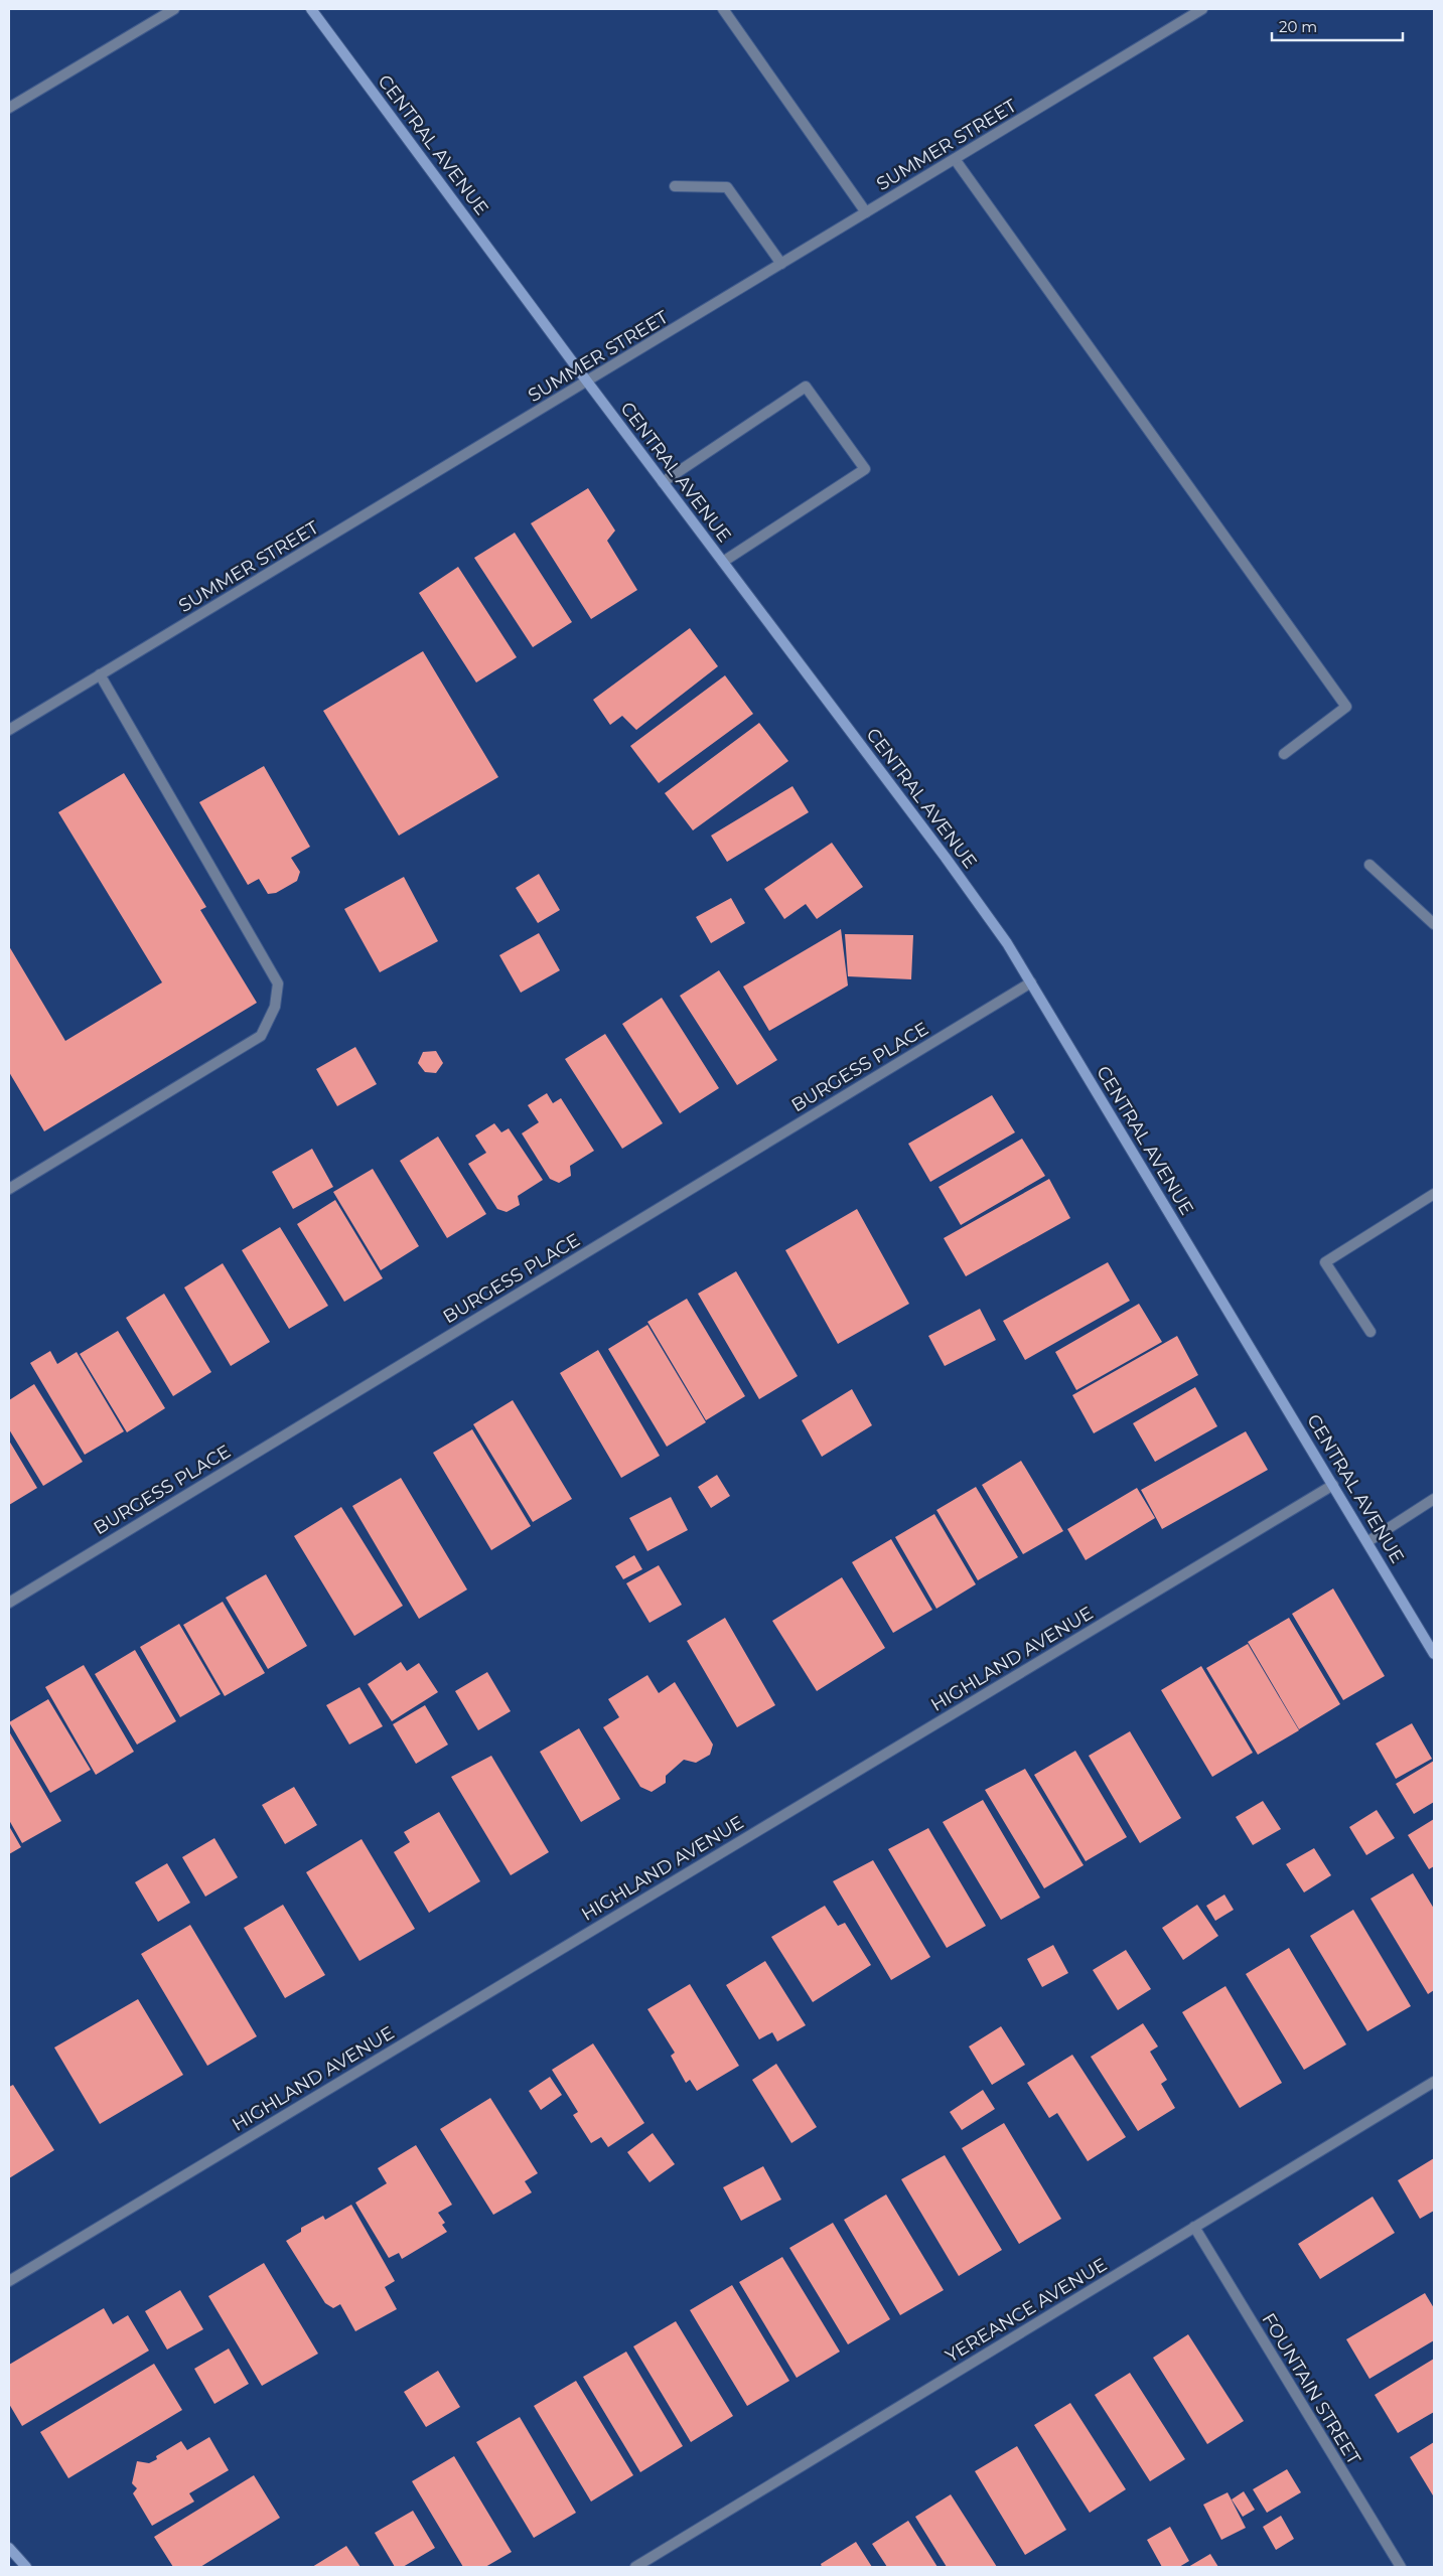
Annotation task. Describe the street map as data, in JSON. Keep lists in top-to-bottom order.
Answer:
{
  "streets": {
    "main road": ["CENTRAL AVENUE"],
    "street": [
      "SUMMER STREET",
      "BURGESS PLACE",
      "HIGHLAND AVENUE",
      "YEREANCE AVENUE",
      "FOUNTAIN STREET"
    ]
  },
  "crossings": [
    ["CENTRAL AVENUE", "SUMMER STREET"],
    ["CENTRAL AVENUE", "BURGESS PLACE"],
    ["CENTRAL AVENUE", "HIGHLAND AVENUE"],
    ["YEREANCE AVENUE", "FOUNTAIN STREET"]
  ],
  "scale_bar": "20 m"
}
